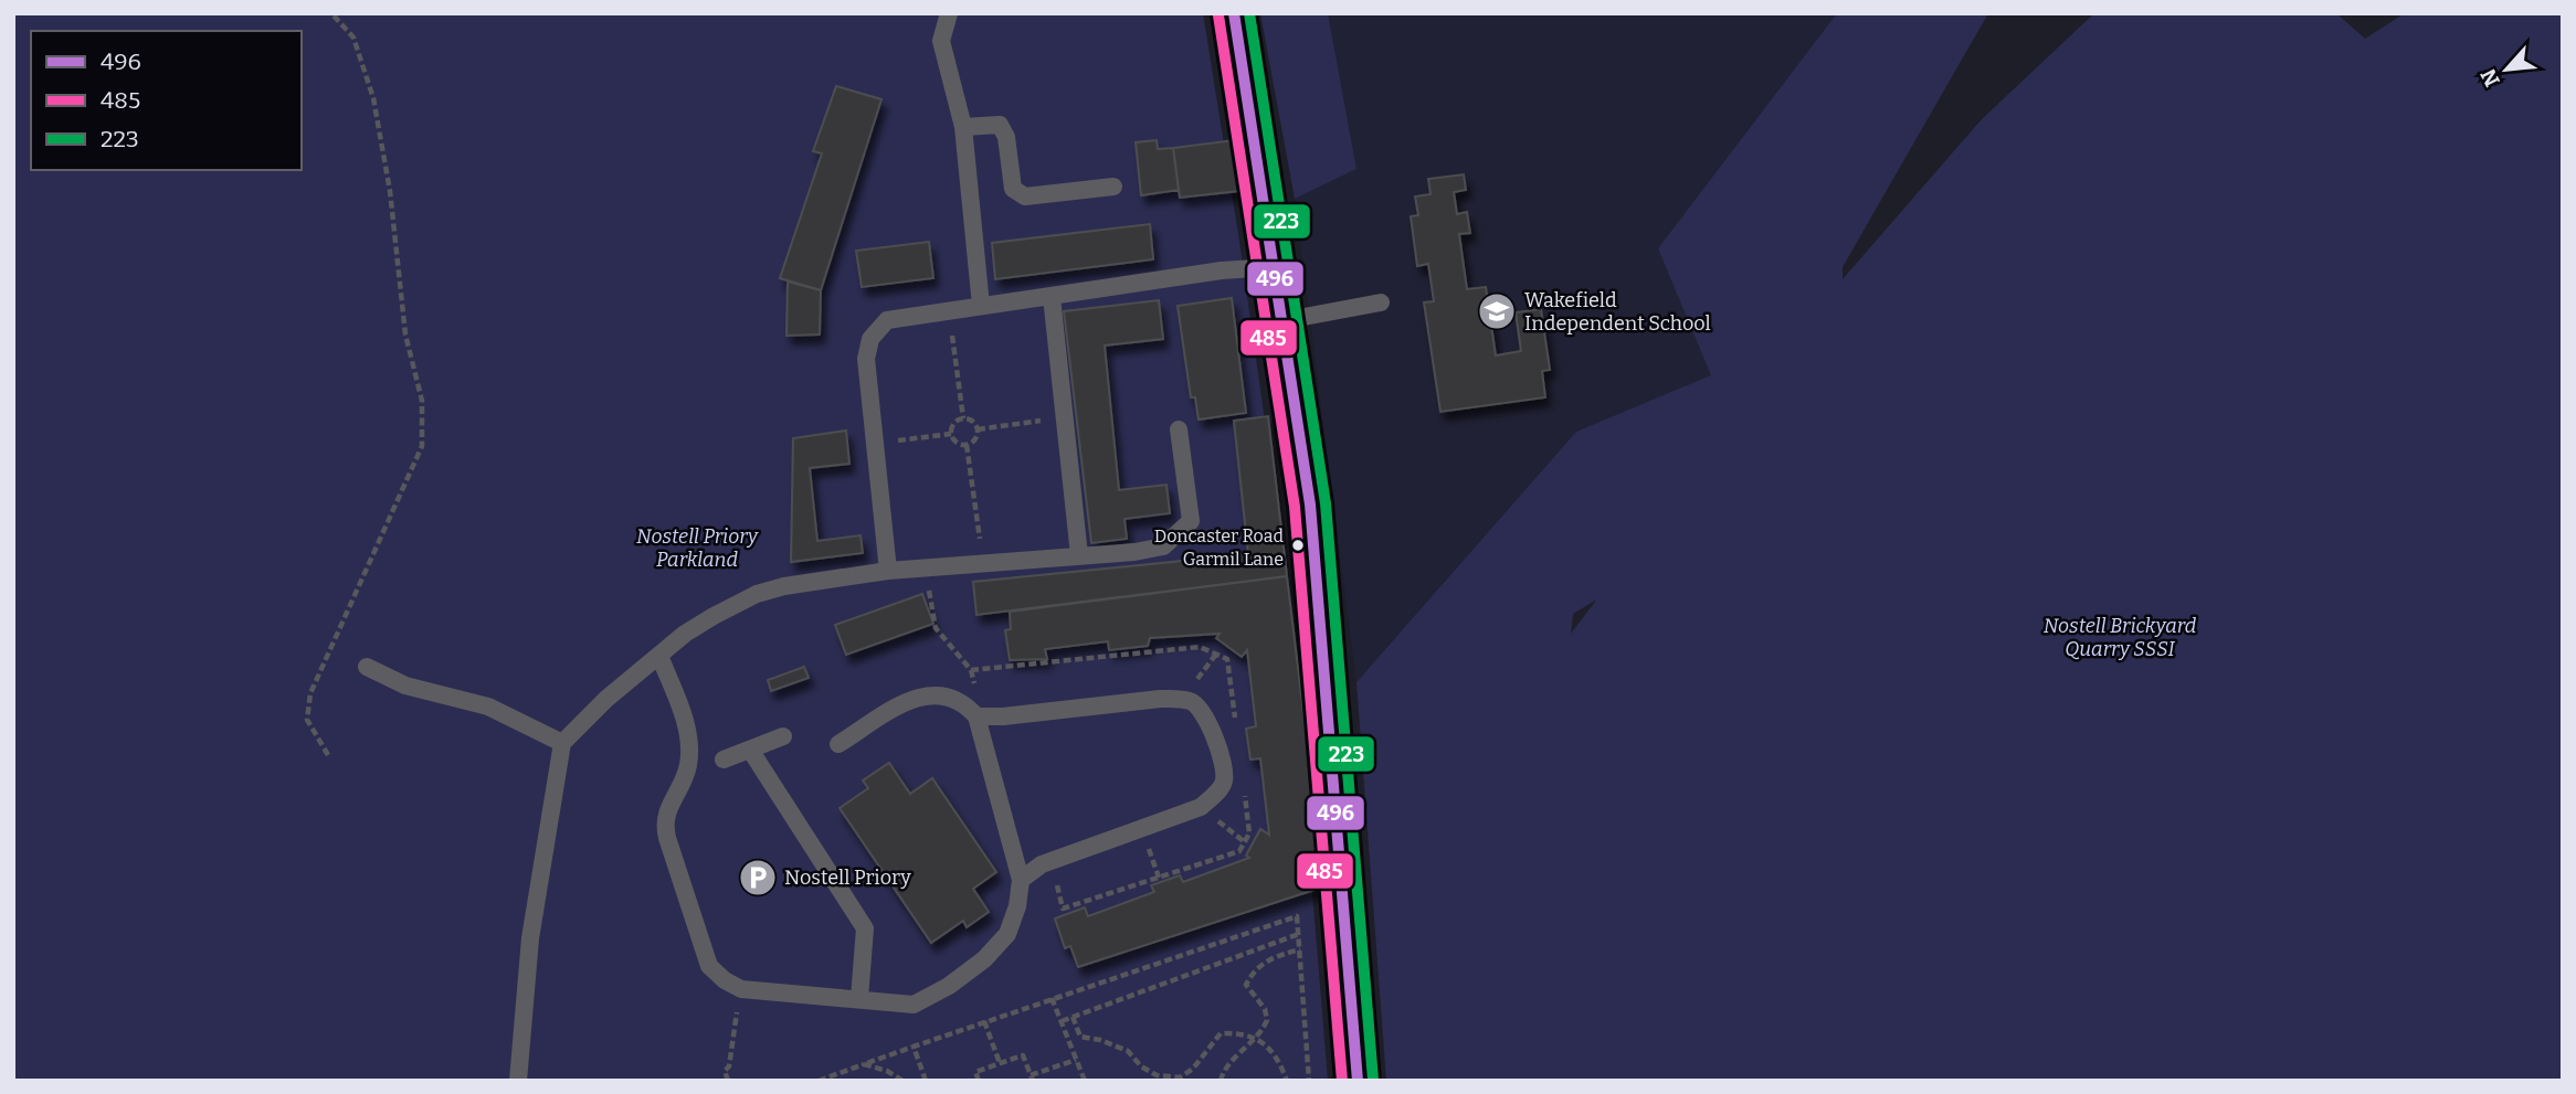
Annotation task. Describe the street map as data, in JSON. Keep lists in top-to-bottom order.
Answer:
{
  "parks": ["Nostell Priory Parkland", "Nostell Brickyard Quarry SSSI"],
  "places": {
    "school or university": ["Wakefield Independent School"],
    "other": ["Doncaster Road Garmil Lane"],
    "parking": ["Nostell Priory"]
  },
  "lines": ["transit line 496", "transit line 223", "transit line 485"],
  "legend": ["496", "485", "223"],
  "north": "bottom left"
}
